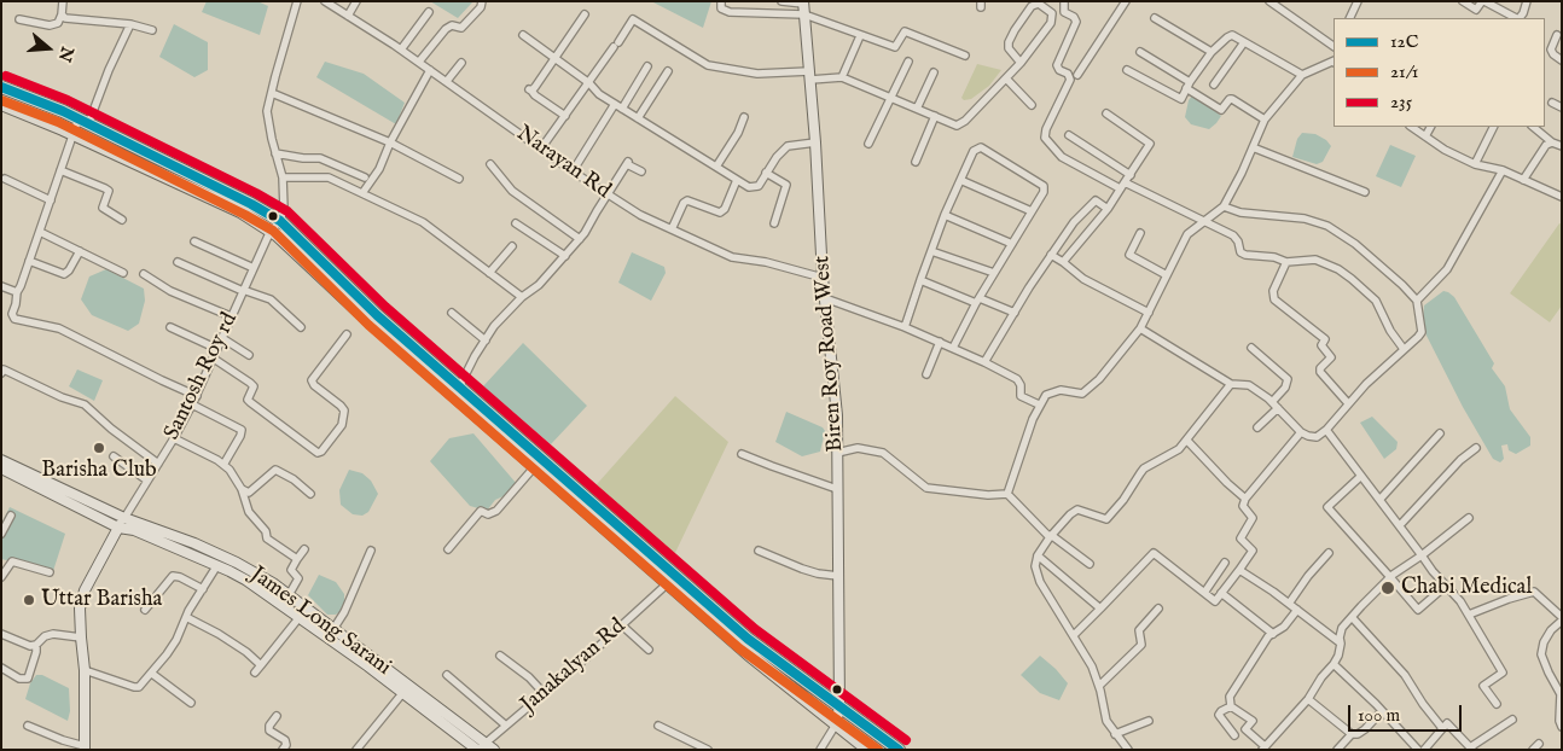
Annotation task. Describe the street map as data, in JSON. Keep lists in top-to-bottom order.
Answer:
{
  "streets": {
    "main road": ["Biren Roy Road West", "James Long Sarani"],
    "street": ["Narayan Rd", "Santosh Roy rd", "Janakalyan Rd"]
  },
  "crossings": [
    ["Narayan Rd", "Biren Roy Road West"],
    ["Santosh Roy rd", "James Long Sarani"],
    ["James Long Sarani", "Janakalyan Rd"]
  ],
  "places": ["Barisha Club", "Chabi Medical", "Uttar Barisha"],
  "lines": ["transit line 235", "transit line 12C", "transit line 21/1"],
  "legend": ["12C", "21/1", "235"],
  "scale_bar": "100 m",
  "north": "right"
}
